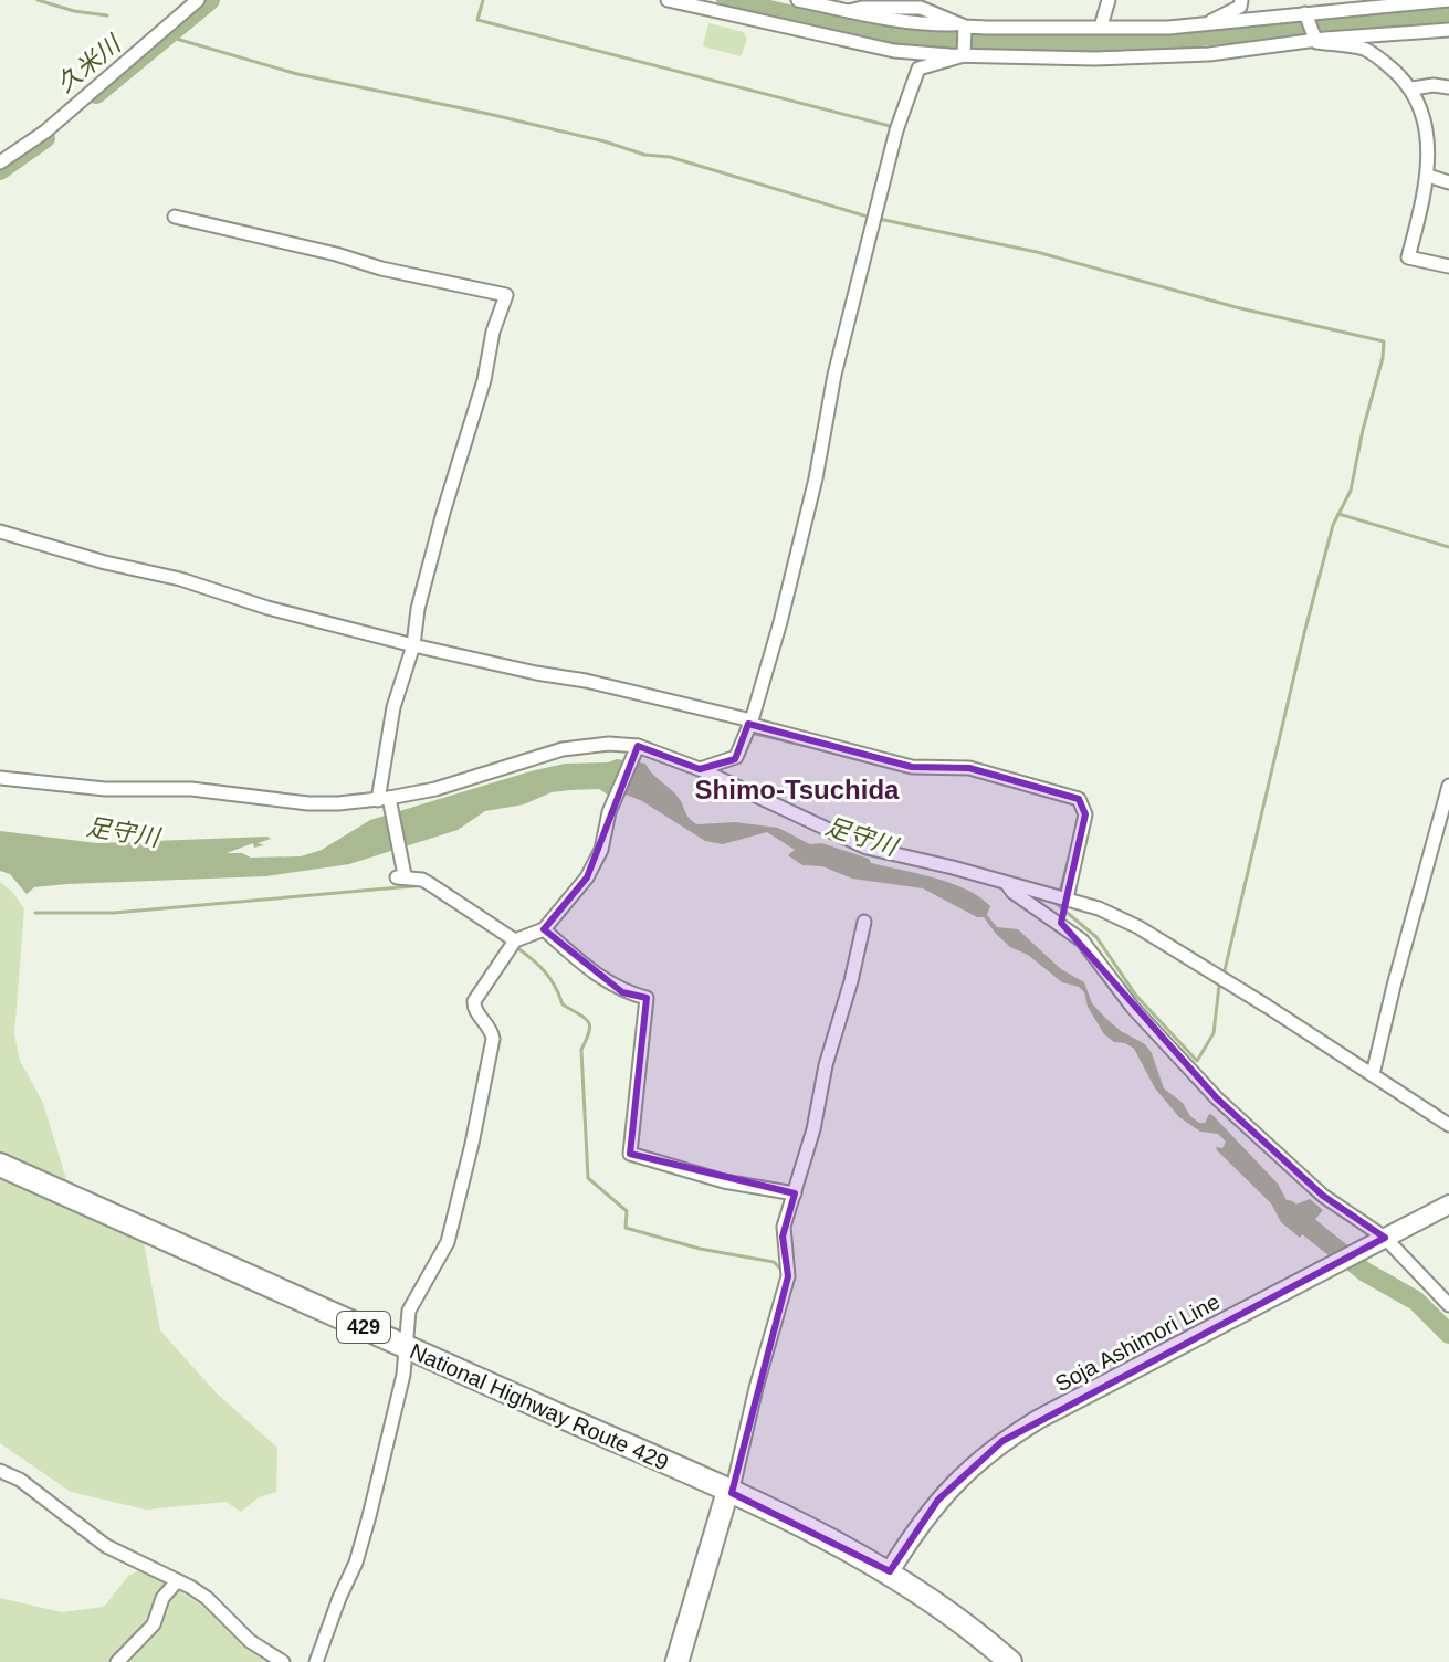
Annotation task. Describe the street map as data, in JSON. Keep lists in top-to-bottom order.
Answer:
{
  "streets": {
    "highway": ["429", "National Highway Route 429"],
    "main road": ["Soja Ashimori Line"]
  },
  "crossings": [
    ["Soja Ashimori Line", "National Highway Route 429"]
  ],
  "districts": ["Shimo-Tsuchida"],
  "water": ["久米川", "足守川"]
}
